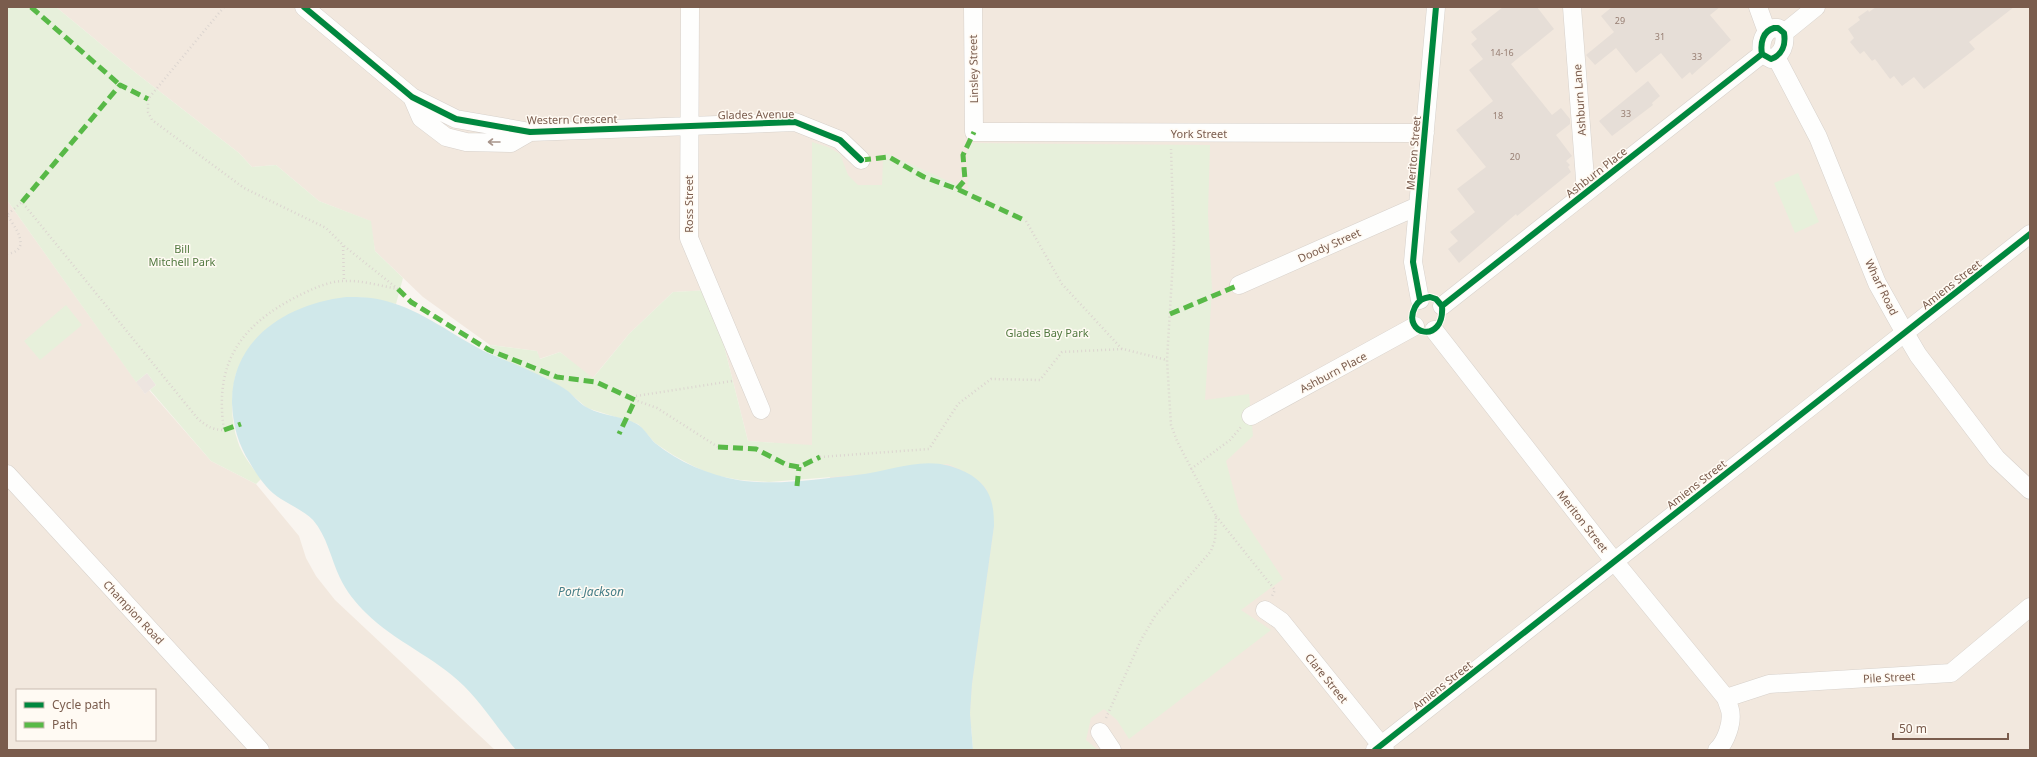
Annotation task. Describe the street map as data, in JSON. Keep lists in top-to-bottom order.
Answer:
{
  "streets": {
    "street": [
      "Linsley Street",
      "Ashburn Lane",
      "Glades Avenue",
      "Western Crescent",
      "York Street",
      "Meriton Street",
      "Ashburn Place",
      "Ross Street",
      "Doody Street",
      "Amiens Street",
      "Wharf Road",
      "Champion Road",
      "Pile Street",
      "Clare Street"
    ]
  },
  "crossings": [
    ["Linsley Street", "York Street"],
    ["Ashburn Lane", "Ashburn Place"],
    ["Glades Avenue", "Western Crescent"],
    ["Glades Avenue", "Ross Street"],
    ["Western Crescent", "Ross Street"],
    ["York Street", "Meriton Street"],
    ["Meriton Street", "Ashburn Place"],
    ["Meriton Street", "Doody Street"],
    ["Meriton Street", "Amiens Street"],
    ["Meriton Street", "Pile Street"],
    ["Ashburn Place", "Wharf Road"],
    ["Amiens Street", "Wharf Road"],
    ["Amiens Street", "Clare Street"]
  ],
  "water": ["Port Jackson"],
  "parks": ["Bill Mitchell Park", "Glades Bay Park"],
  "house_numbers": [
    "29",
    "31",
    "14-16",
    "33",
    "33",
    "18",
    "20"
  ],
  "legend": ["Cycle path", "Path"],
  "scale_bar": "50 m"
}
